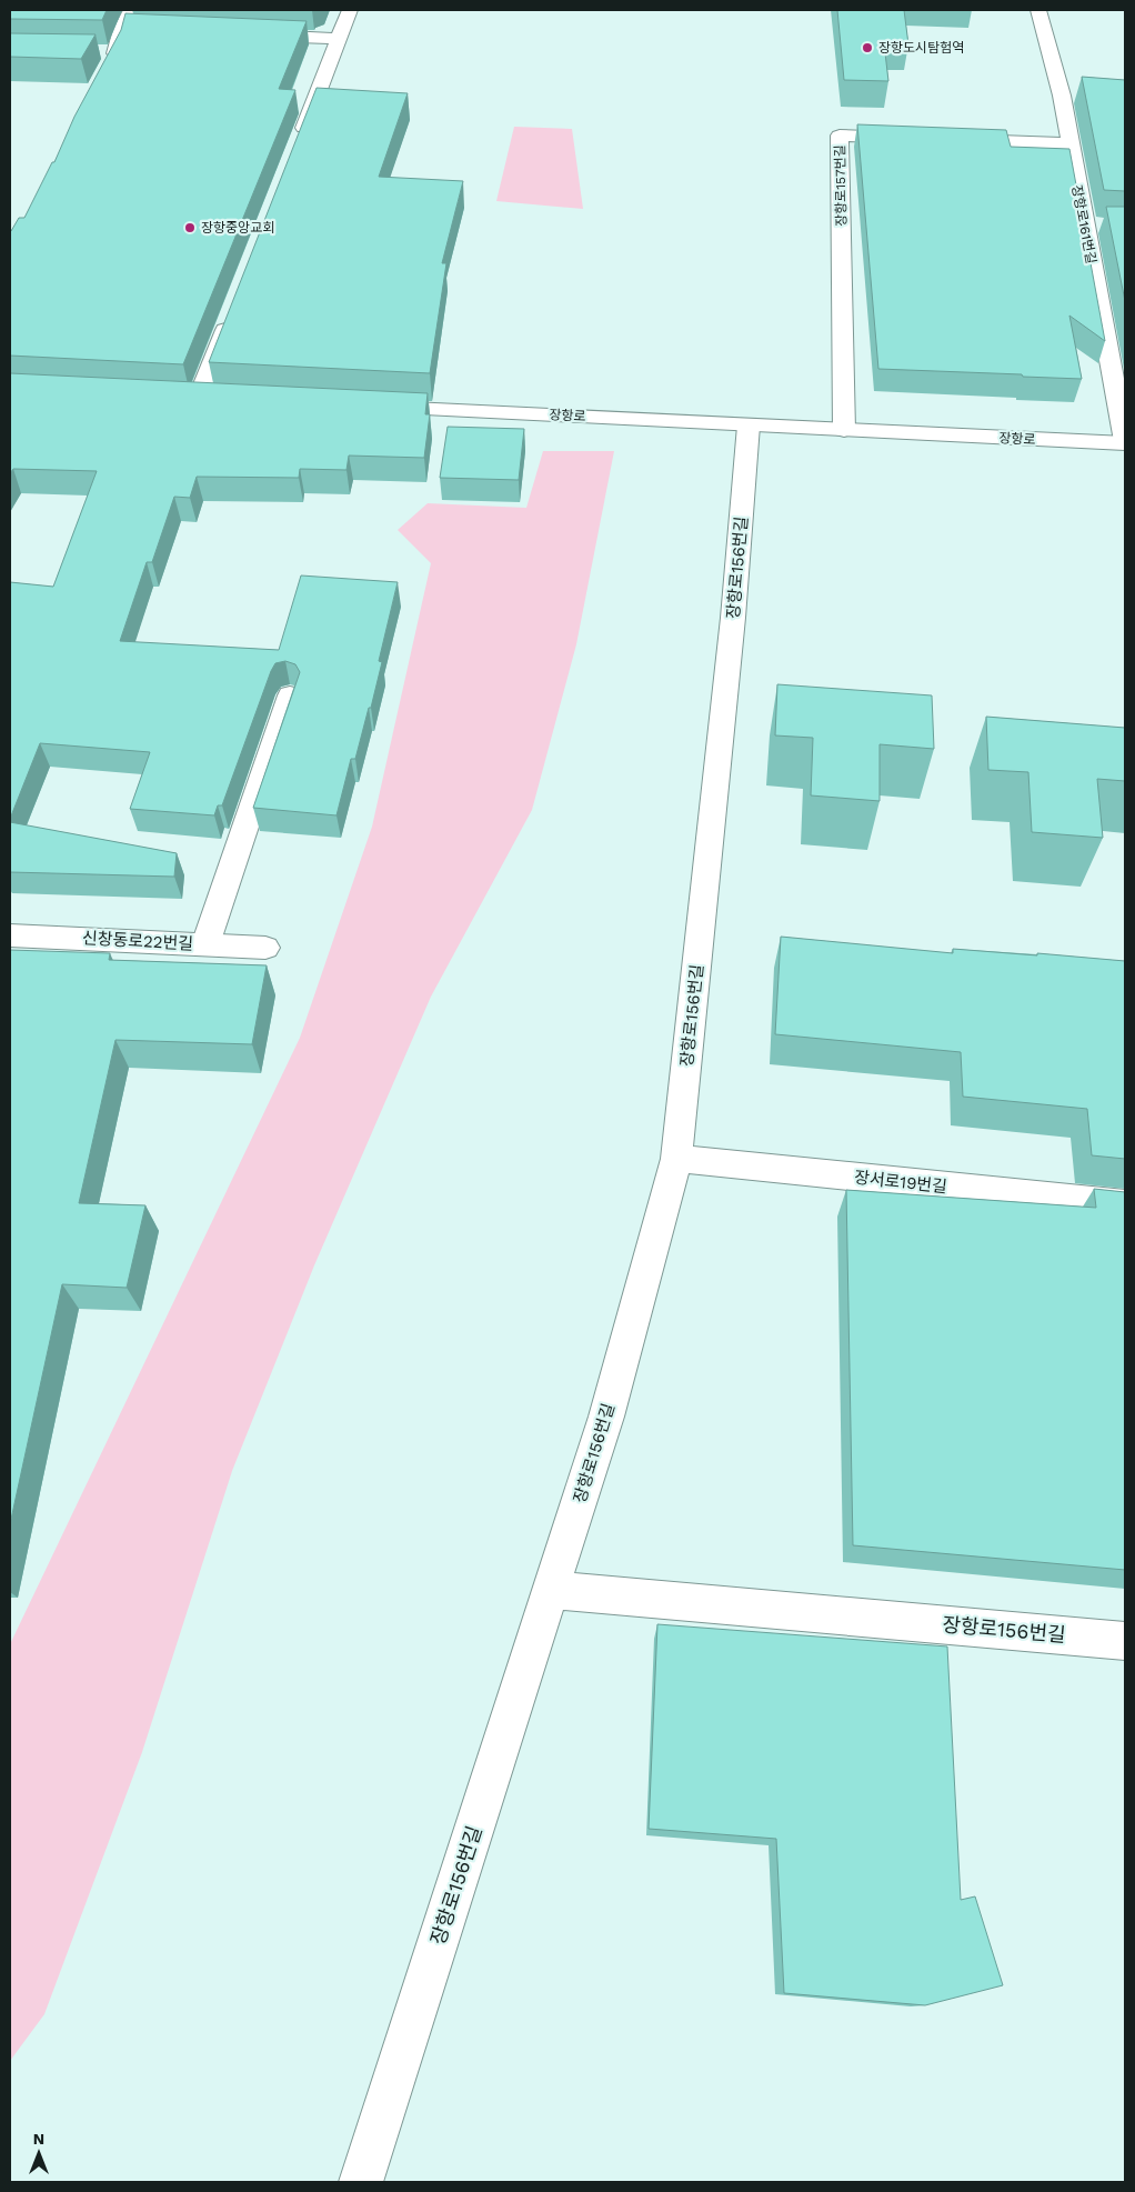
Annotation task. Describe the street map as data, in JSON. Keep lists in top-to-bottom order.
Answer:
{
  "streets": {
    "street": [
      "장항로157번길",
      "장항로161번길",
      "장항로",
      "장항로156번길",
      "신창동로22번길",
      "장서로19번길"
    ]
  },
  "crossings": [
    ["장항로157번길", "장항로"],
    ["장항로161번길", "장항로"],
    ["장항로", "장항로156번길"],
    ["장항로156번길", "장서로19번길"]
  ],
  "places": ["장항도시탐험역", "장항중앙교회"],
  "north": "top"
}
